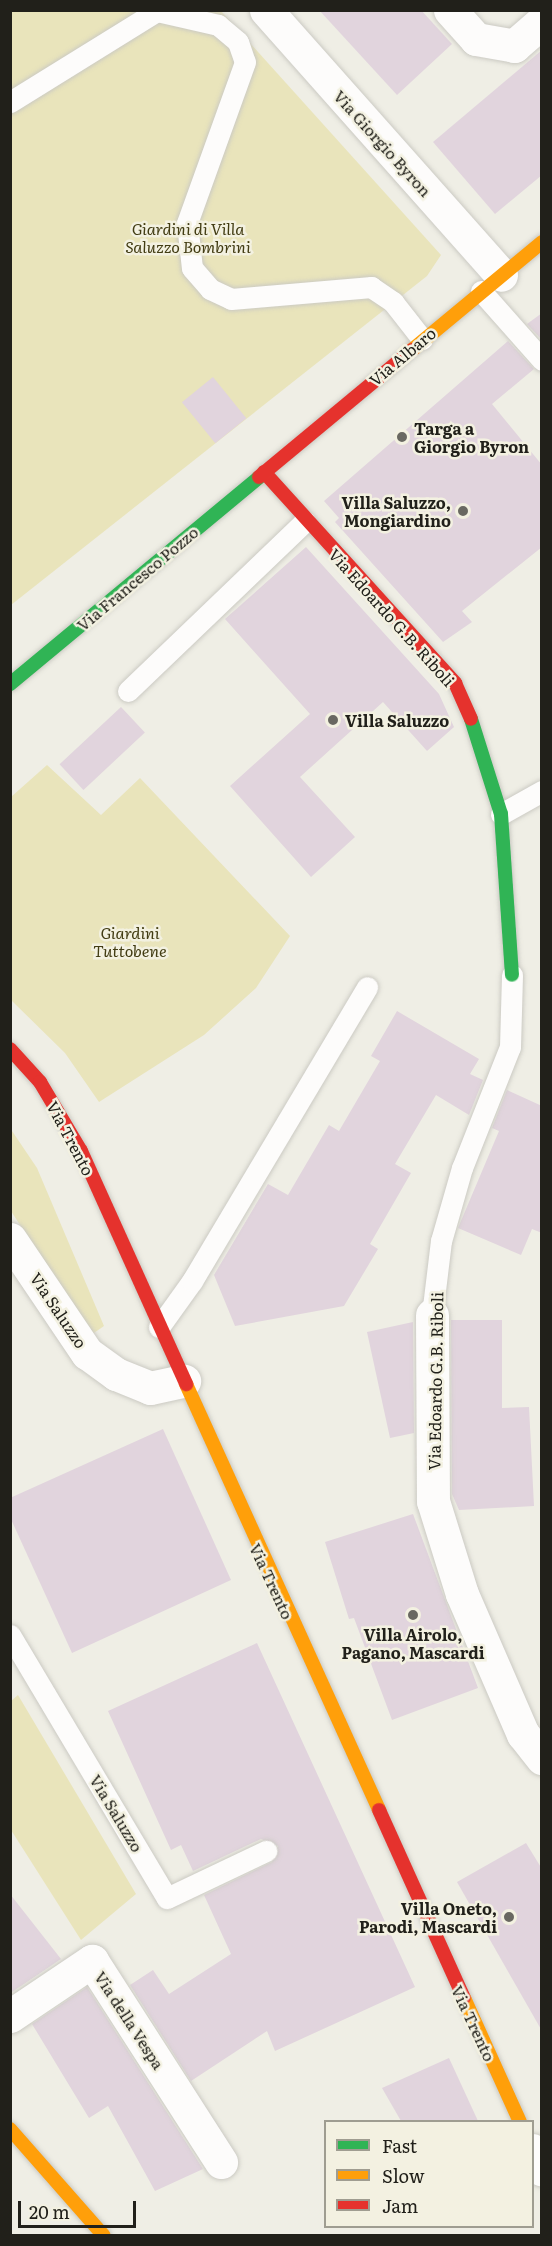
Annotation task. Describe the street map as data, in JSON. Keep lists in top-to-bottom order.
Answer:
{
  "streets": {
    "street": [
      "Via Giorgio Byron",
      "Via Albaro",
      "Via Francesco Pozzo",
      "Via Edoardo G.B. Riboli",
      "Via Trento",
      "Via Saluzzo",
      "Via della Vespa"
    ]
  },
  "crossings": [
    ["Via Giorgio Byron", "Via Albaro"],
    ["Via Albaro", "Via Francesco Pozzo"],
    ["Via Albaro", "Via Edoardo G.B. Riboli"],
    ["Via Francesco Pozzo", "Via Edoardo G.B. Riboli"],
    ["Via Trento", "Via Saluzzo"]
  ],
  "parks": ["Giardini di Villa Saluzzo Bombrini", "Giardini Tuttobene"],
  "places": [
    "Targa a Giorgio Byron",
    "Villa Saluzzo, Mongiardino",
    "Villa Saluzzo",
    "Villa Airolo, Pagano, Mascardi",
    "Villa Oneto, Parodi, Mascardi"
  ],
  "legend": ["Fast", "Slow", "Jam"],
  "scale_bar": "20 m"
}
